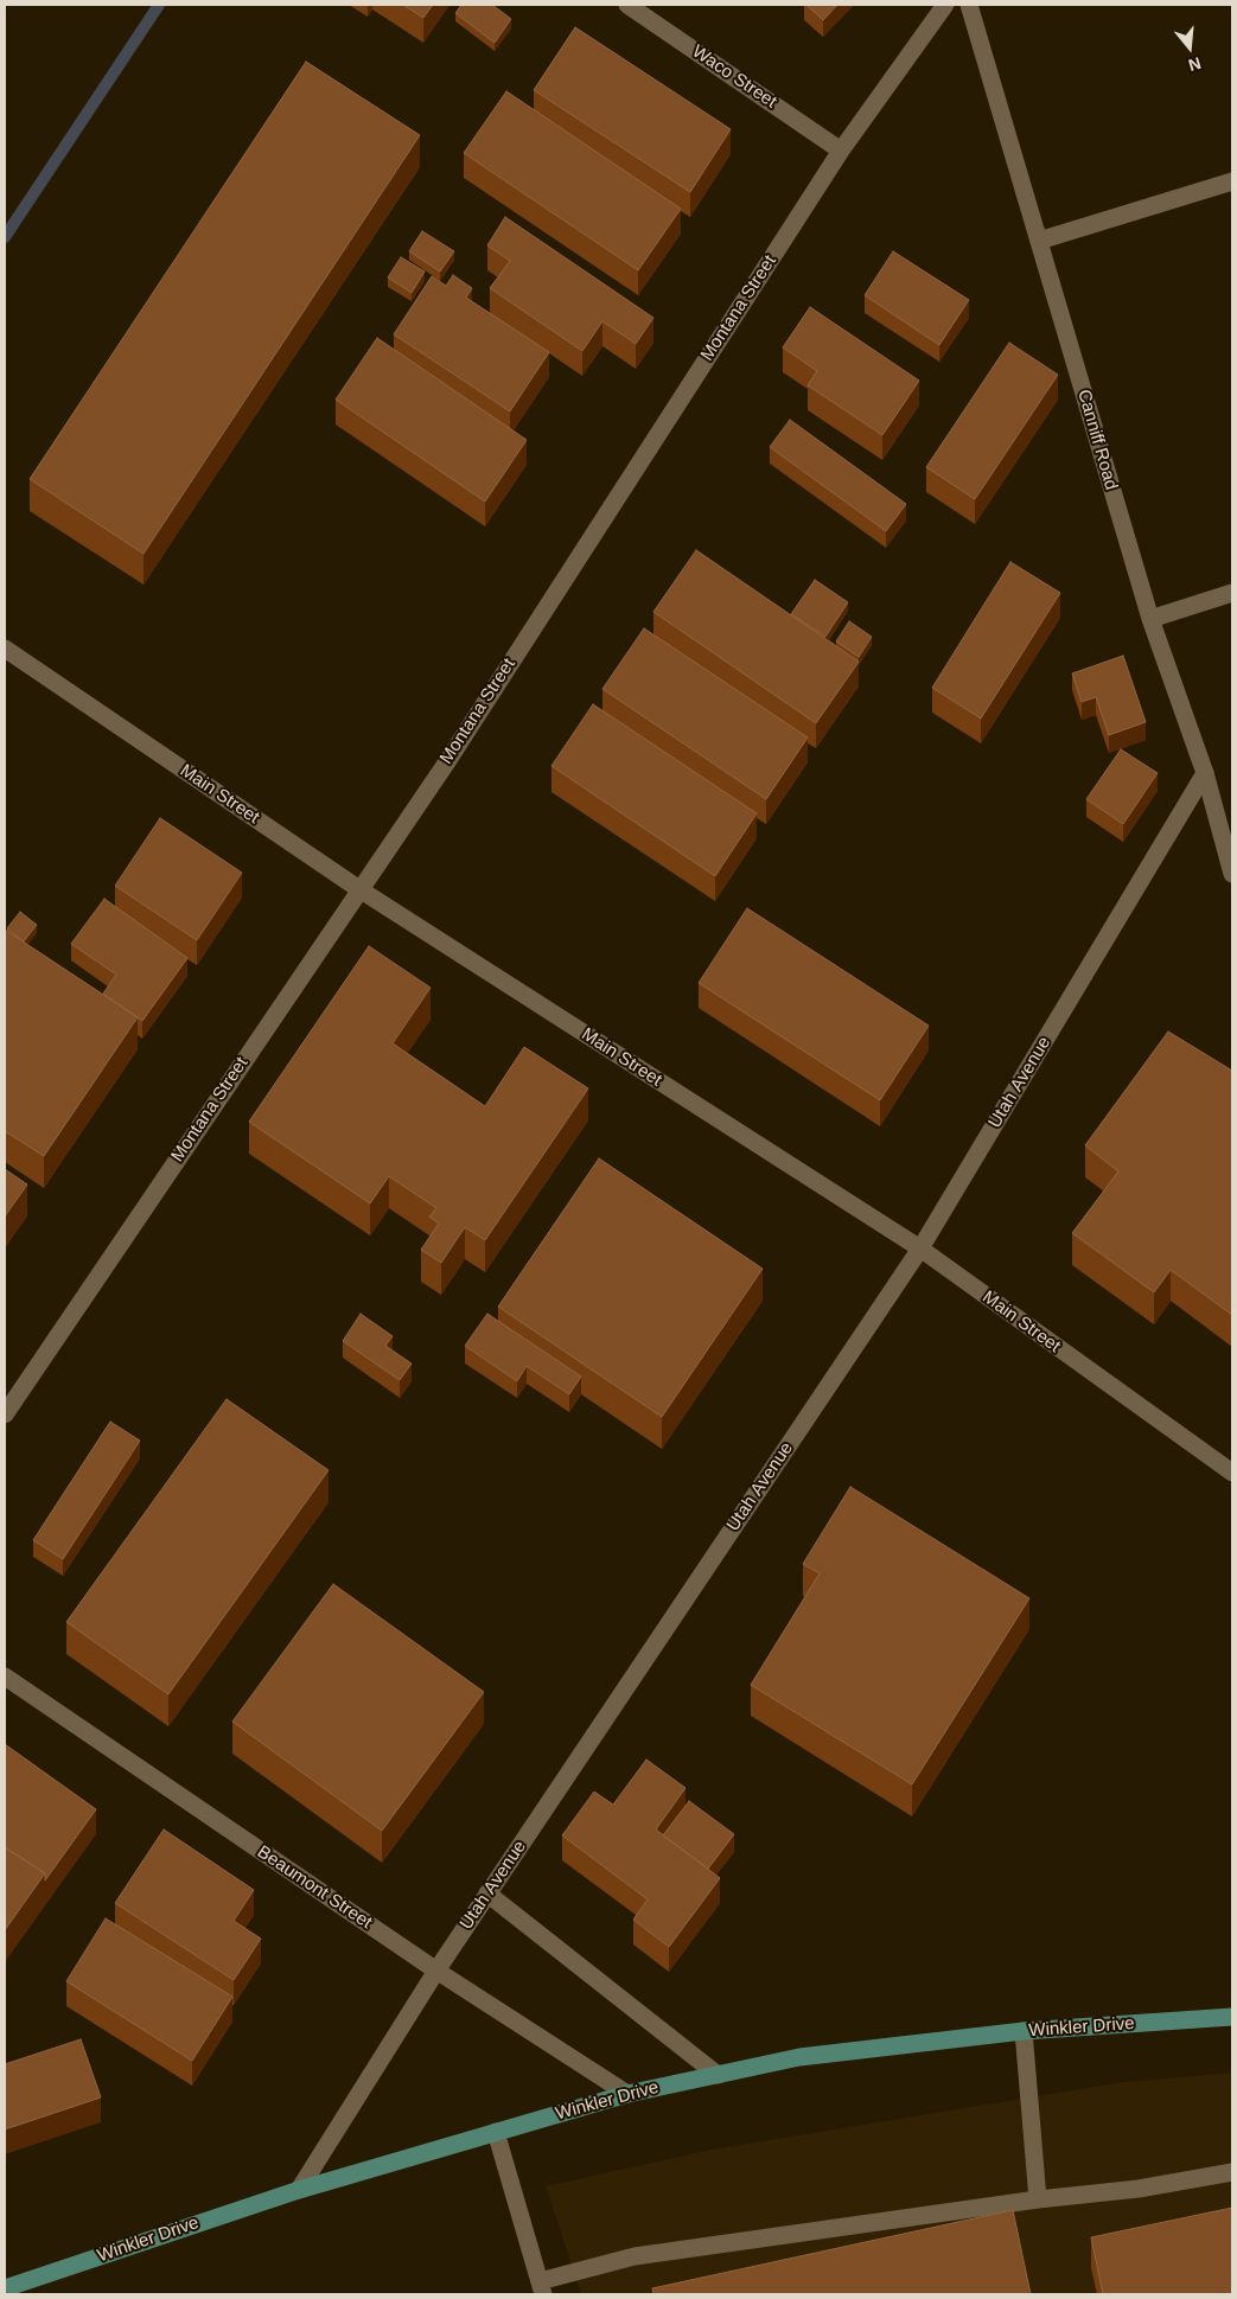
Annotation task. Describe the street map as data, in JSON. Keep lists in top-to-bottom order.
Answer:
{
  "streets": {
    "main road": ["Winkler Drive"],
    "street": [
      "Waco Street",
      "Montana Street",
      "Canniff Road",
      "Main Street",
      "Utah Avenue",
      "Beaumont Street"
    ]
  },
  "crossings": [
    ["Waco Street", "Montana Street"],
    ["Montana Street", "Main Street"],
    ["Canniff Road", "Utah Avenue"],
    ["Main Street", "Utah Avenue"],
    ["Utah Avenue", "Beaumont Street"],
    ["Utah Avenue", "Winkler Drive"],
    ["Beaumont Street", "Winkler Drive"]
  ],
  "north": "bottom"
}
